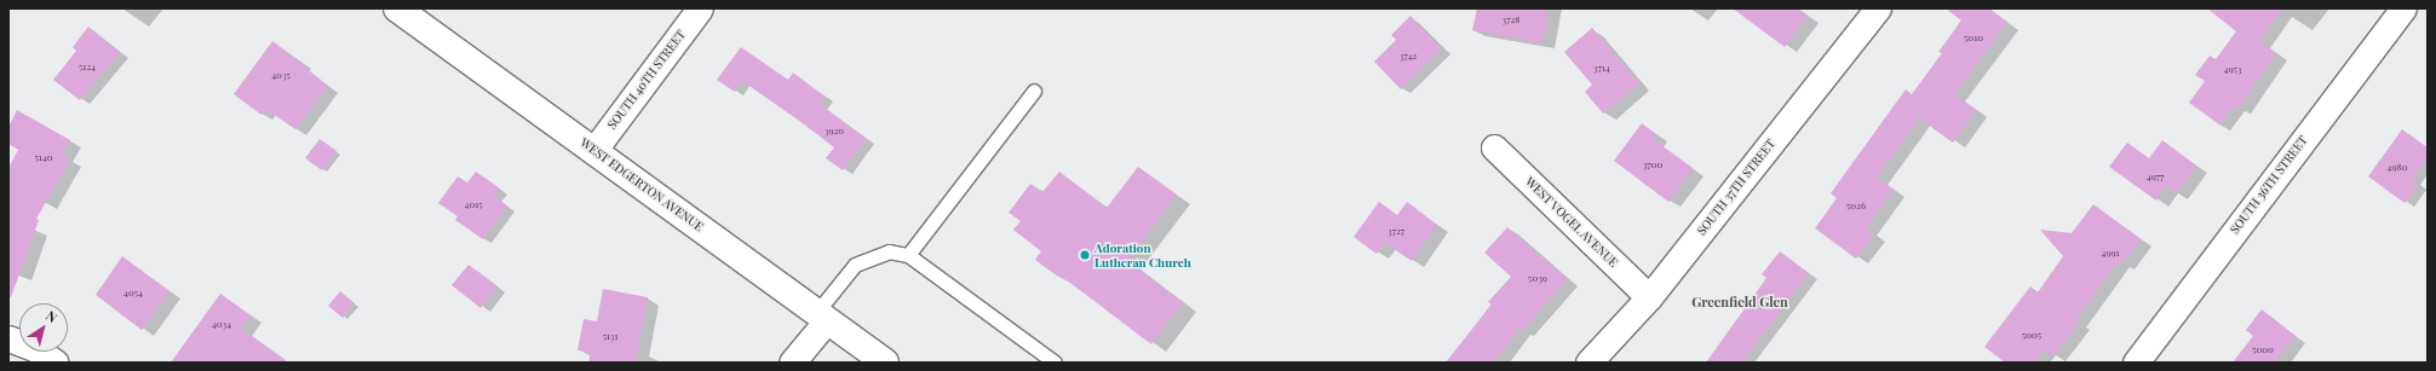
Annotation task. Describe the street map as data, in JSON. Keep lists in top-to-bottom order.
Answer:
{
  "streets": {
    "street": [
      "SOUTH 40TH STREET",
      "WEST EDGERTON AVENUE",
      "SOUTH 36TH STREET",
      "SOUTH 37TH STREET",
      "WEST VOGEL AVENUE"
    ]
  },
  "crossings": [
    ["SOUTH 40TH STREET", "WEST EDGERTON AVENUE"],
    ["SOUTH 37TH STREET", "WEST VOGEL AVENUE"]
  ],
  "districts": ["Greenfield Glen"],
  "places": ["Adoration Lutheran Church"],
  "house_numbers": [
    "3728",
    "5010",
    "3742",
    "5124",
    "3714",
    "4953",
    "4035",
    "3920",
    "5140",
    "3700",
    "4980",
    "4977",
    "4015",
    "5026",
    "3727",
    "4991",
    "5039",
    "4054",
    "4034",
    "5005",
    "5131",
    "5000"
  ],
  "north": "top right"
}
